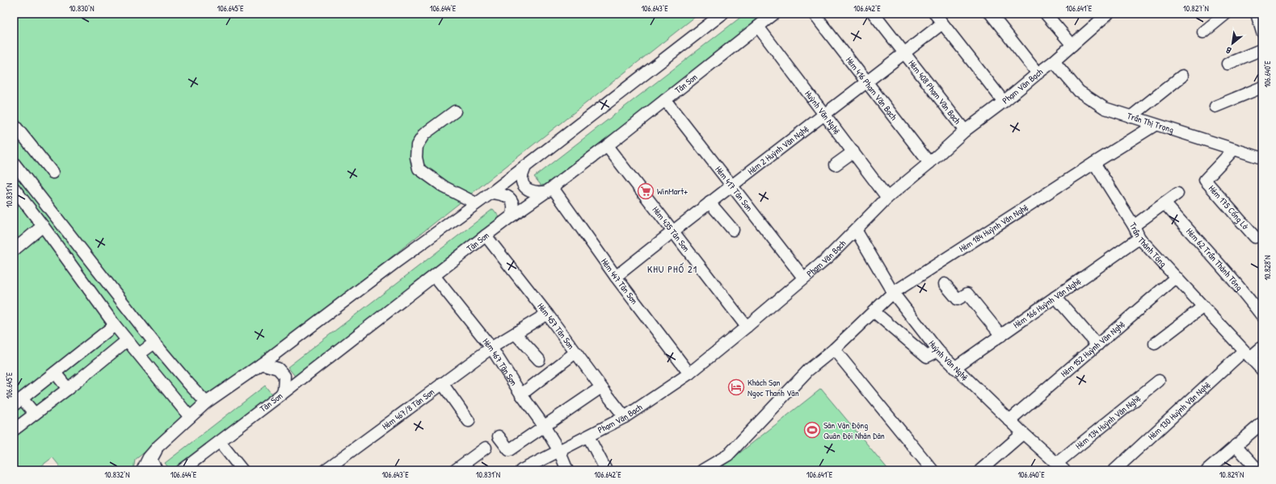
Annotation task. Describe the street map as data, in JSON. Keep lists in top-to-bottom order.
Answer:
{
  "streets": {
    "street": [
      "Tân Sơn",
      "Phạm Văn Bạch",
      "Hẻm 416 Phạm Văn Bạch",
      "Hẻm 408 Phạm Văn Bạch",
      "Huỳnh Văn Nghệ",
      "Trần Thị Trọng",
      "Hẻm 2 Huỳnh Văn Nghệ",
      "Hẻm 417 Tân Sơn",
      "Hẻm 175 Cống Lở",
      "Hẻm 184 Huỳnh Văn Nghệ",
      "Hẻm 435 Tân Sơn",
      "Trần Thánh Tông",
      "Hẻm 62 Trần Thánh Tông",
      "Hẻm 447 Tân Sơn",
      "Hẻm 166 Huỳnh Văn Nghệ",
      "Hẻm 457 Tân Sơn",
      "Hẻm 152 Huỳnh Văn Nghệ",
      "Hẻm 467 Tân Sơn",
      "Hẻm 467/8 Tân Sơn",
      "Hẻm 130 Huỳnh Văn Nghệ",
      "Hẻm 134 Huỳnh Văn Nghệ"
    ]
  },
  "crossings": [
    ["Tân Sơn", "Huỳnh Văn Nghệ"],
    ["Tân Sơn", "Hẻm 417 Tân Sơn"],
    ["Tân Sơn", "Hẻm 435 Tân Sơn"],
    ["Tân Sơn", "Hẻm 447 Tân Sơn"],
    ["Tân Sơn", "Hẻm 457 Tân Sơn"],
    ["Tân Sơn", "Hẻm 467 Tân Sơn"],
    ["Phạm Văn Bạch", "Hẻm 416 Phạm Văn Bạch"],
    ["Phạm Văn Bạch", "Hẻm 408 Phạm Văn Bạch"],
    ["Phạm Văn Bạch", "Huỳnh Văn Nghệ"],
    ["Phạm Văn Bạch", "Trần Thị Trọng"],
    ["Phạm Văn Bạch", "Hẻm 417 Tân Sơn"],
    ["Phạm Văn Bạch", "Hẻm 435 Tân Sơn"],
    ["Phạm Văn Bạch", "Hẻm 447 Tân Sơn"],
    ["Phạm Văn Bạch", "Hẻm 457 Tân Sơn"],
    ["Phạm Văn Bạch", "Hẻm 467 Tân Sơn"],
    ["Hẻm 416 Phạm Văn Bạch", "Hẻm 2 Huỳnh Văn Nghệ"],
    ["Hẻm 408 Phạm Văn Bạch", "Hẻm 2 Huỳnh Văn Nghệ"],
    ["Huỳnh Văn Nghệ", "Hẻm 2 Huỳnh Văn Nghệ"],
    ["Huỳnh Văn Nghệ", "Hẻm 184 Huỳnh Văn Nghệ"],
    ["Huỳnh Văn Nghệ", "Hẻm 166 Huỳnh Văn Nghệ"],
    ["Huỳnh Văn Nghệ", "Hẻm 152 Huỳnh Văn Nghệ"],
    ["Huỳnh Văn Nghệ", "Hẻm 134 Huỳnh Văn Nghệ"],
    ["Trần Thị Trọng", "Hẻm 175 Cống Lở"],
    ["Hẻm 2 Huỳnh Văn Nghệ", "Hẻm 417 Tân Sơn"],
    ["Hẻm 2 Huỳnh Văn Nghệ", "Hẻm 435 Tân Sơn"],
    ["Hẻm 2 Huỳnh Văn Nghệ", "Hẻm 447 Tân Sơn"],
    ["Hẻm 184 Huỳnh Văn Nghệ", "Trần Thánh Tông"],
    ["Trần Thánh Tông", "Hẻm 166 Huỳnh Văn Nghệ"],
    ["Trần Thánh Tông", "Hẻm 152 Huỳnh Văn Nghệ"],
    ["Trần Thánh Tông", "Hẻm 130 Huỳnh Văn Nghệ"],
    ["Hẻm 457 Tân Sơn", "Hẻm 467/8 Tân Sơn"],
    ["Hẻm 467 Tân Sơn", "Hẻm 467/8 Tân Sơn"]
  ],
  "districts": ["KHU PHỐ 21"],
  "places": {
    "supermarket": ["WinMart+"],
    "hotel": ["Khách Sạn Ngọc Thanh Vân"],
    "sports": ["Sân Vận Động Quân Đội Nhân Dân"]
  },
  "north": "bottom left",
  "coordinates": [
    "10.830°N",
    "106.645°E",
    "106.644°E",
    "106.643°E",
    "106.642°E",
    "106.641°E",
    "10.827°N",
    "106.640°E",
    "10.831°N",
    "10.828°N",
    "10.832°N",
    "10.829°N"
  ]
}
